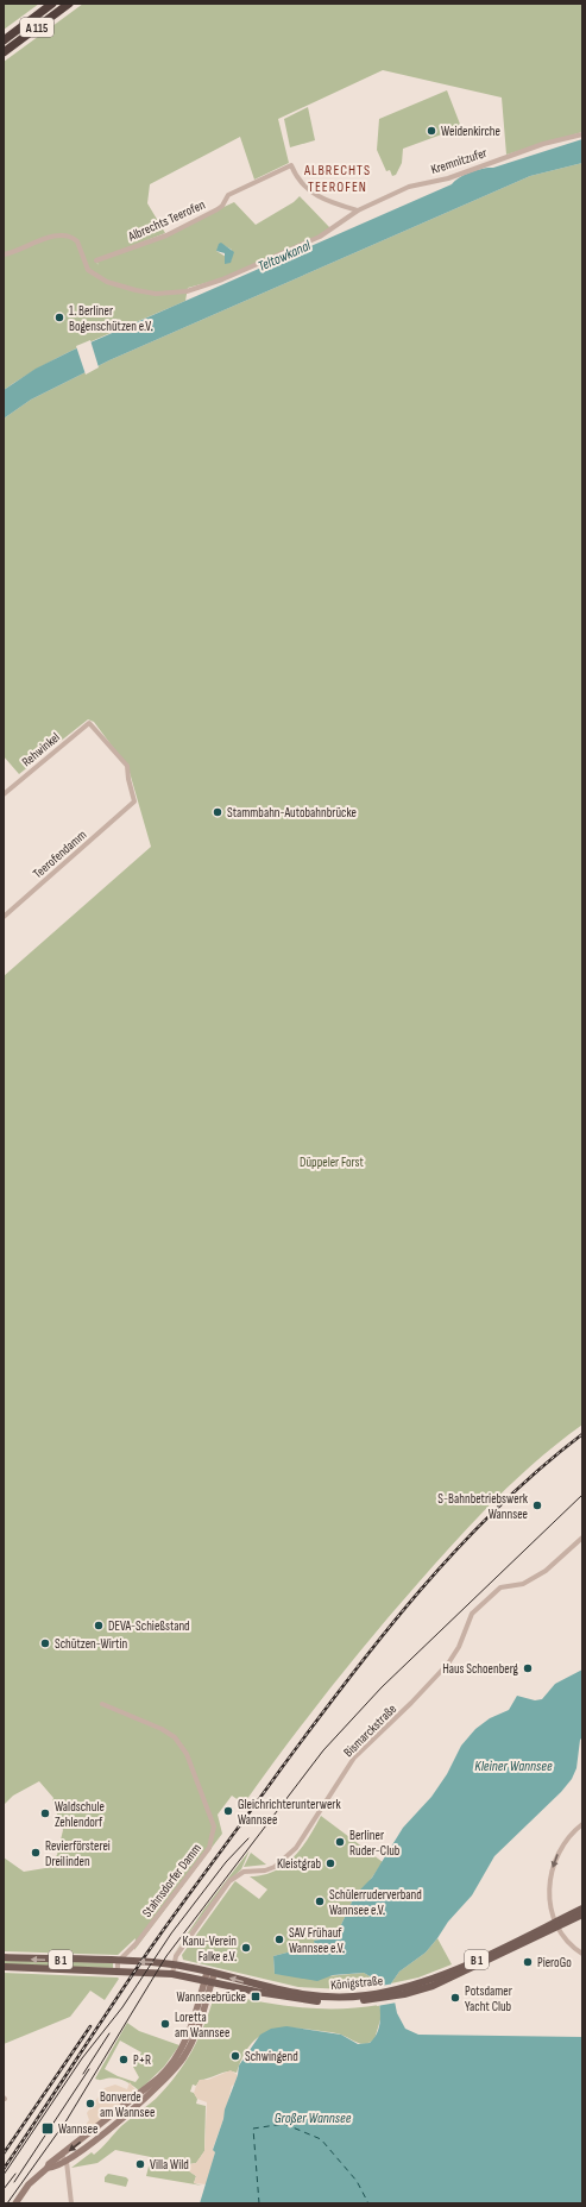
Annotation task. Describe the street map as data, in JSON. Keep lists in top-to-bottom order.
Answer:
{
  "streets": {
    "highway": ["A 115"],
    "main road": ["B 1", "Königstraße"],
    "street": [
      "Kremnitzufer",
      "Albrechts Teerofen",
      "Rehwinkel",
      "Teerofendamm",
      "Bismarckstraße",
      "Stahnsdorfer Damm"
    ]
  },
  "crossings": [
    ["Kremnitzufer", "Albrechts Teerofen"],
    ["Rehwinkel", "Teerofendamm"],
    ["Bismarckstraße", "Königstraße"],
    ["Stahnsdorfer Damm", "B 1"],
    ["Stahnsdorfer Damm", "Königstraße"],
    ["B 1", "Königstraße"]
  ],
  "districts": ["ALBRECHTS TEEROFEN"],
  "water": ["Teltowkanal", "Kleiner Wannsee", "Großer Wannsee"],
  "parks": ["Düppeler Forst"],
  "places": {
    "other": [
      "Weidenkirche",
      "1. Berliner Bogenschützen e.V.",
      "Stammbahn-Autobahnbrücke",
      "S-Bahnbetriebswerk Wannsee",
      "DEVA-Schießstand",
      "Schützen-Wirtin",
      "Haus Schoenberg",
      "Gleichrichterunterwerk Wannsee",
      "Waldschule Zehlendorf",
      "Berliner Ruder-Club",
      "Revierförsterei Dreilinden",
      "Kleistgrab",
      "Schülerruderverband Wannsee e.V.",
      "SAV Frühauf Wannsee e.V.",
      "Kanu-Verein Falke e.V.",
      "PieroGo",
      "Potsdamer Yacht Club",
      "Loretta am Wannsee",
      "Schwingend",
      "P+R",
      "Bonverde am Wannsee",
      "Villa Wild"
    ],
    "transit": ["Wannseebrücke", "Wannsee"]
  }
}
